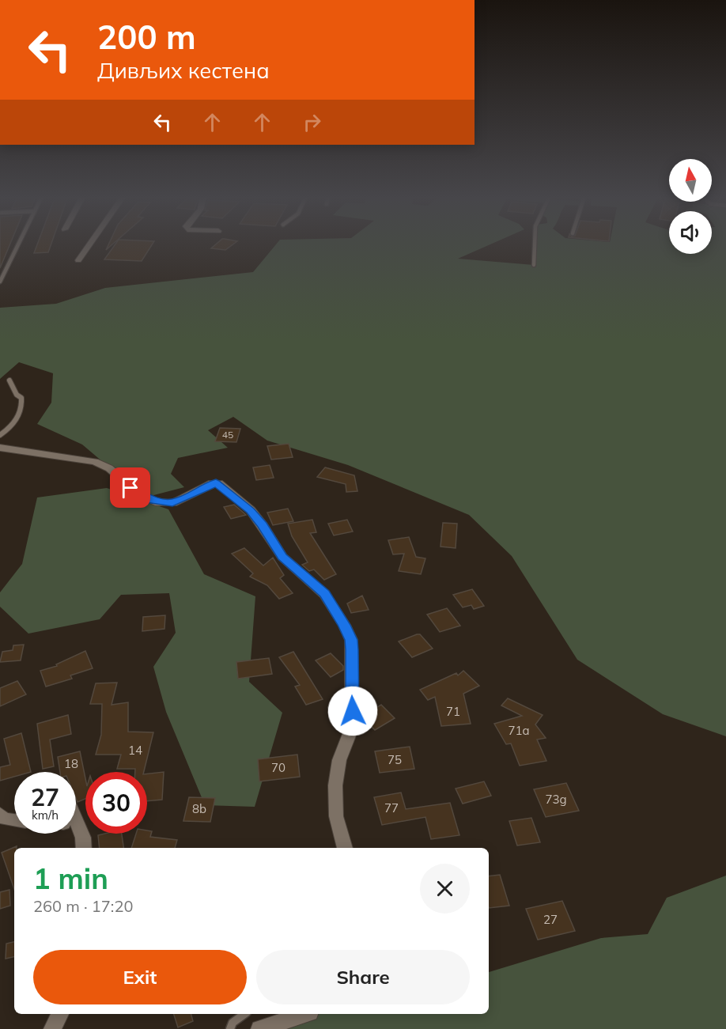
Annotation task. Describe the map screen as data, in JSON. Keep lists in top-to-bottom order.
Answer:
{
  "house_numbers": [
    "45",
    "71",
    "71a",
    "14",
    "75",
    "18",
    "70",
    "73g",
    "77",
    "8b",
    "27"
  ],
  "north": "top",
  "page": {
    "turn": ["200 m", "Дивљих кестена"],
    "speed": "27 km/h",
    "limit": "30",
    "heading": ["1 min", "260 m · 17:20"],
    "buttons": ["Exit", "Share"]
  }
}
